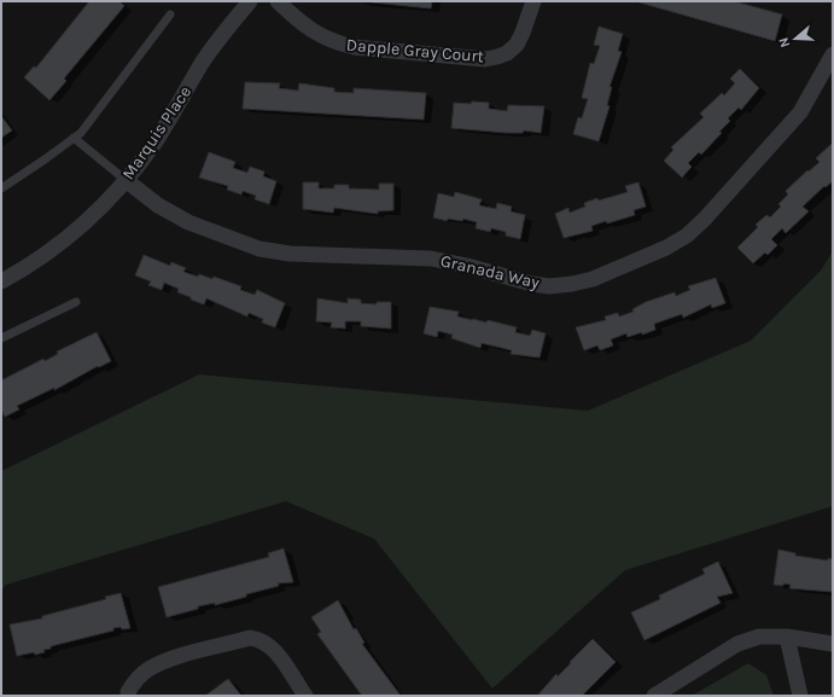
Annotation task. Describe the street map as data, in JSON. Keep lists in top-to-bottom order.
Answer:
{
  "streets": {
    "street": ["Dapple Gray Court", "Marquis Place", "Granada Way"]
  },
  "crossings": [
    ["Marquis Place", "Granada Way"]
  ],
  "north": "left"
}
